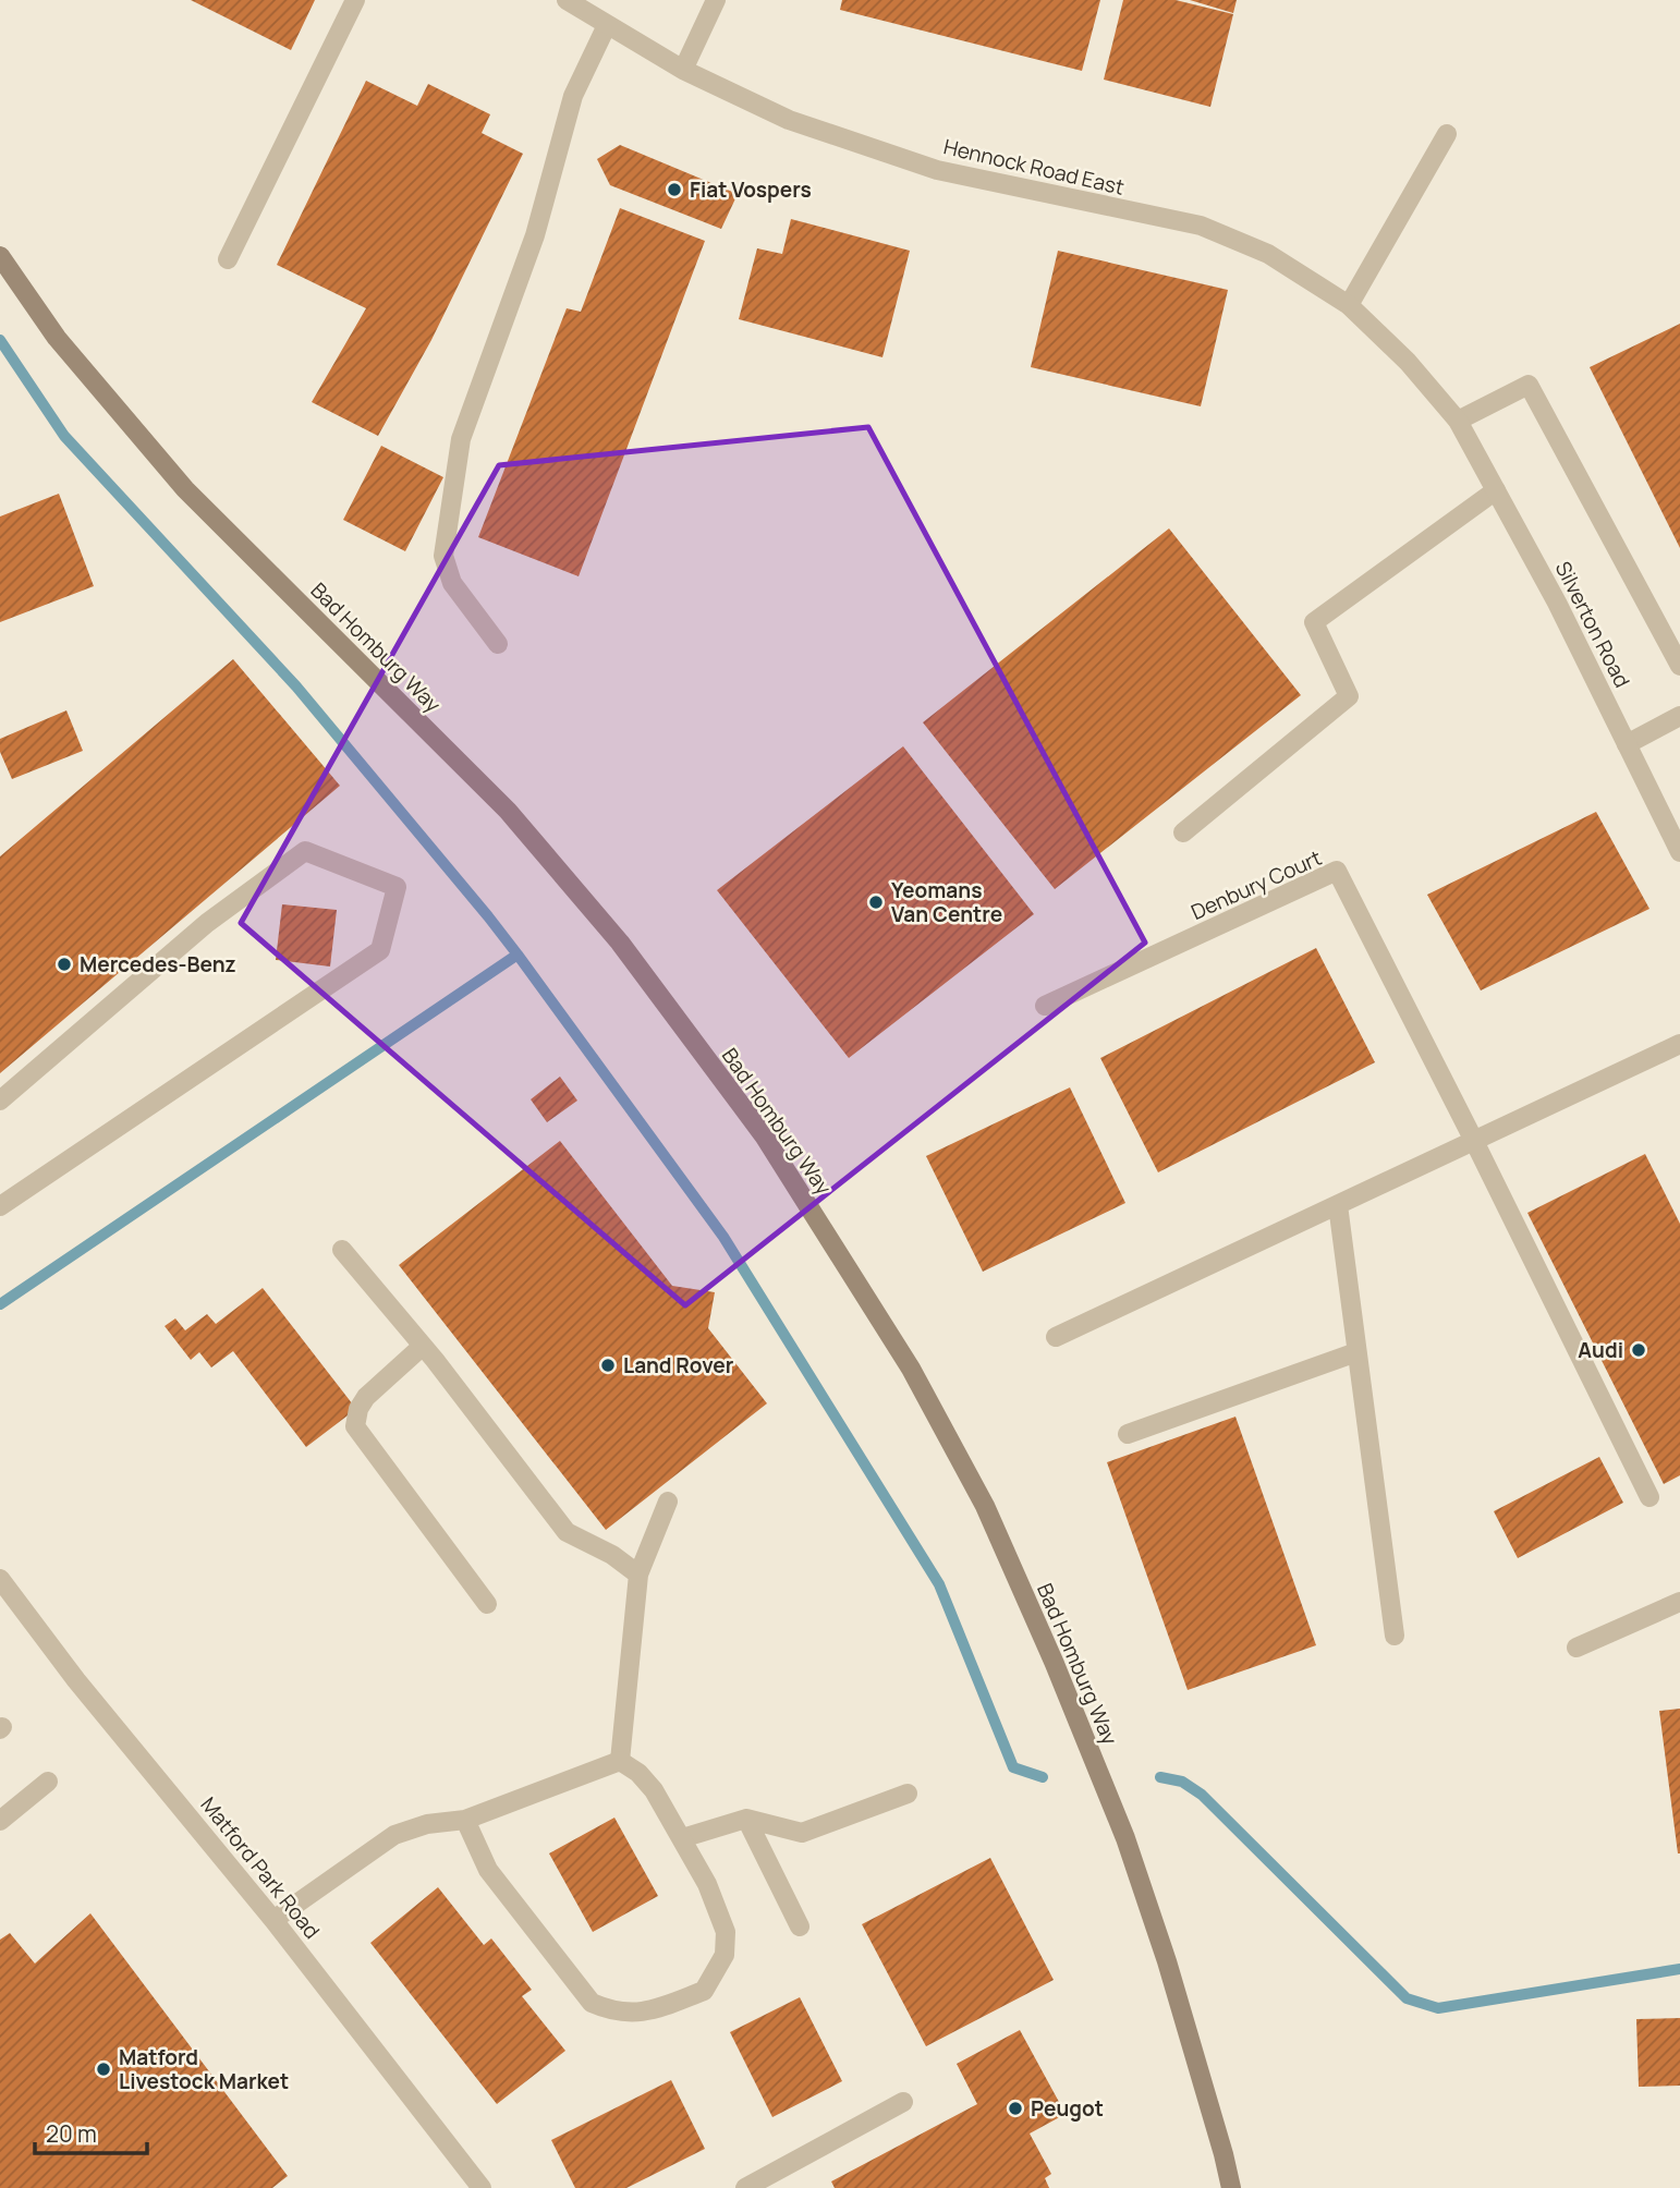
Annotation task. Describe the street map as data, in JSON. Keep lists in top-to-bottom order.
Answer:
{
  "streets": {
    "main road": ["Bad Homburg Way"],
    "street": [
      "Hennock Road East",
      "Silverton Road",
      "Denbury Court",
      "Matford Park Road"
    ]
  },
  "crossings": [
    ["Hennock Road East", "Silverton Road"]
  ],
  "places": [
    "Fiat Vospers",
    "Yeomans Van Centre",
    "Mercedes-Benz",
    "Audi",
    "Land Rover",
    "Matford Livestock Market",
    "Peugot"
  ],
  "scale_bar": "20 m"
}
